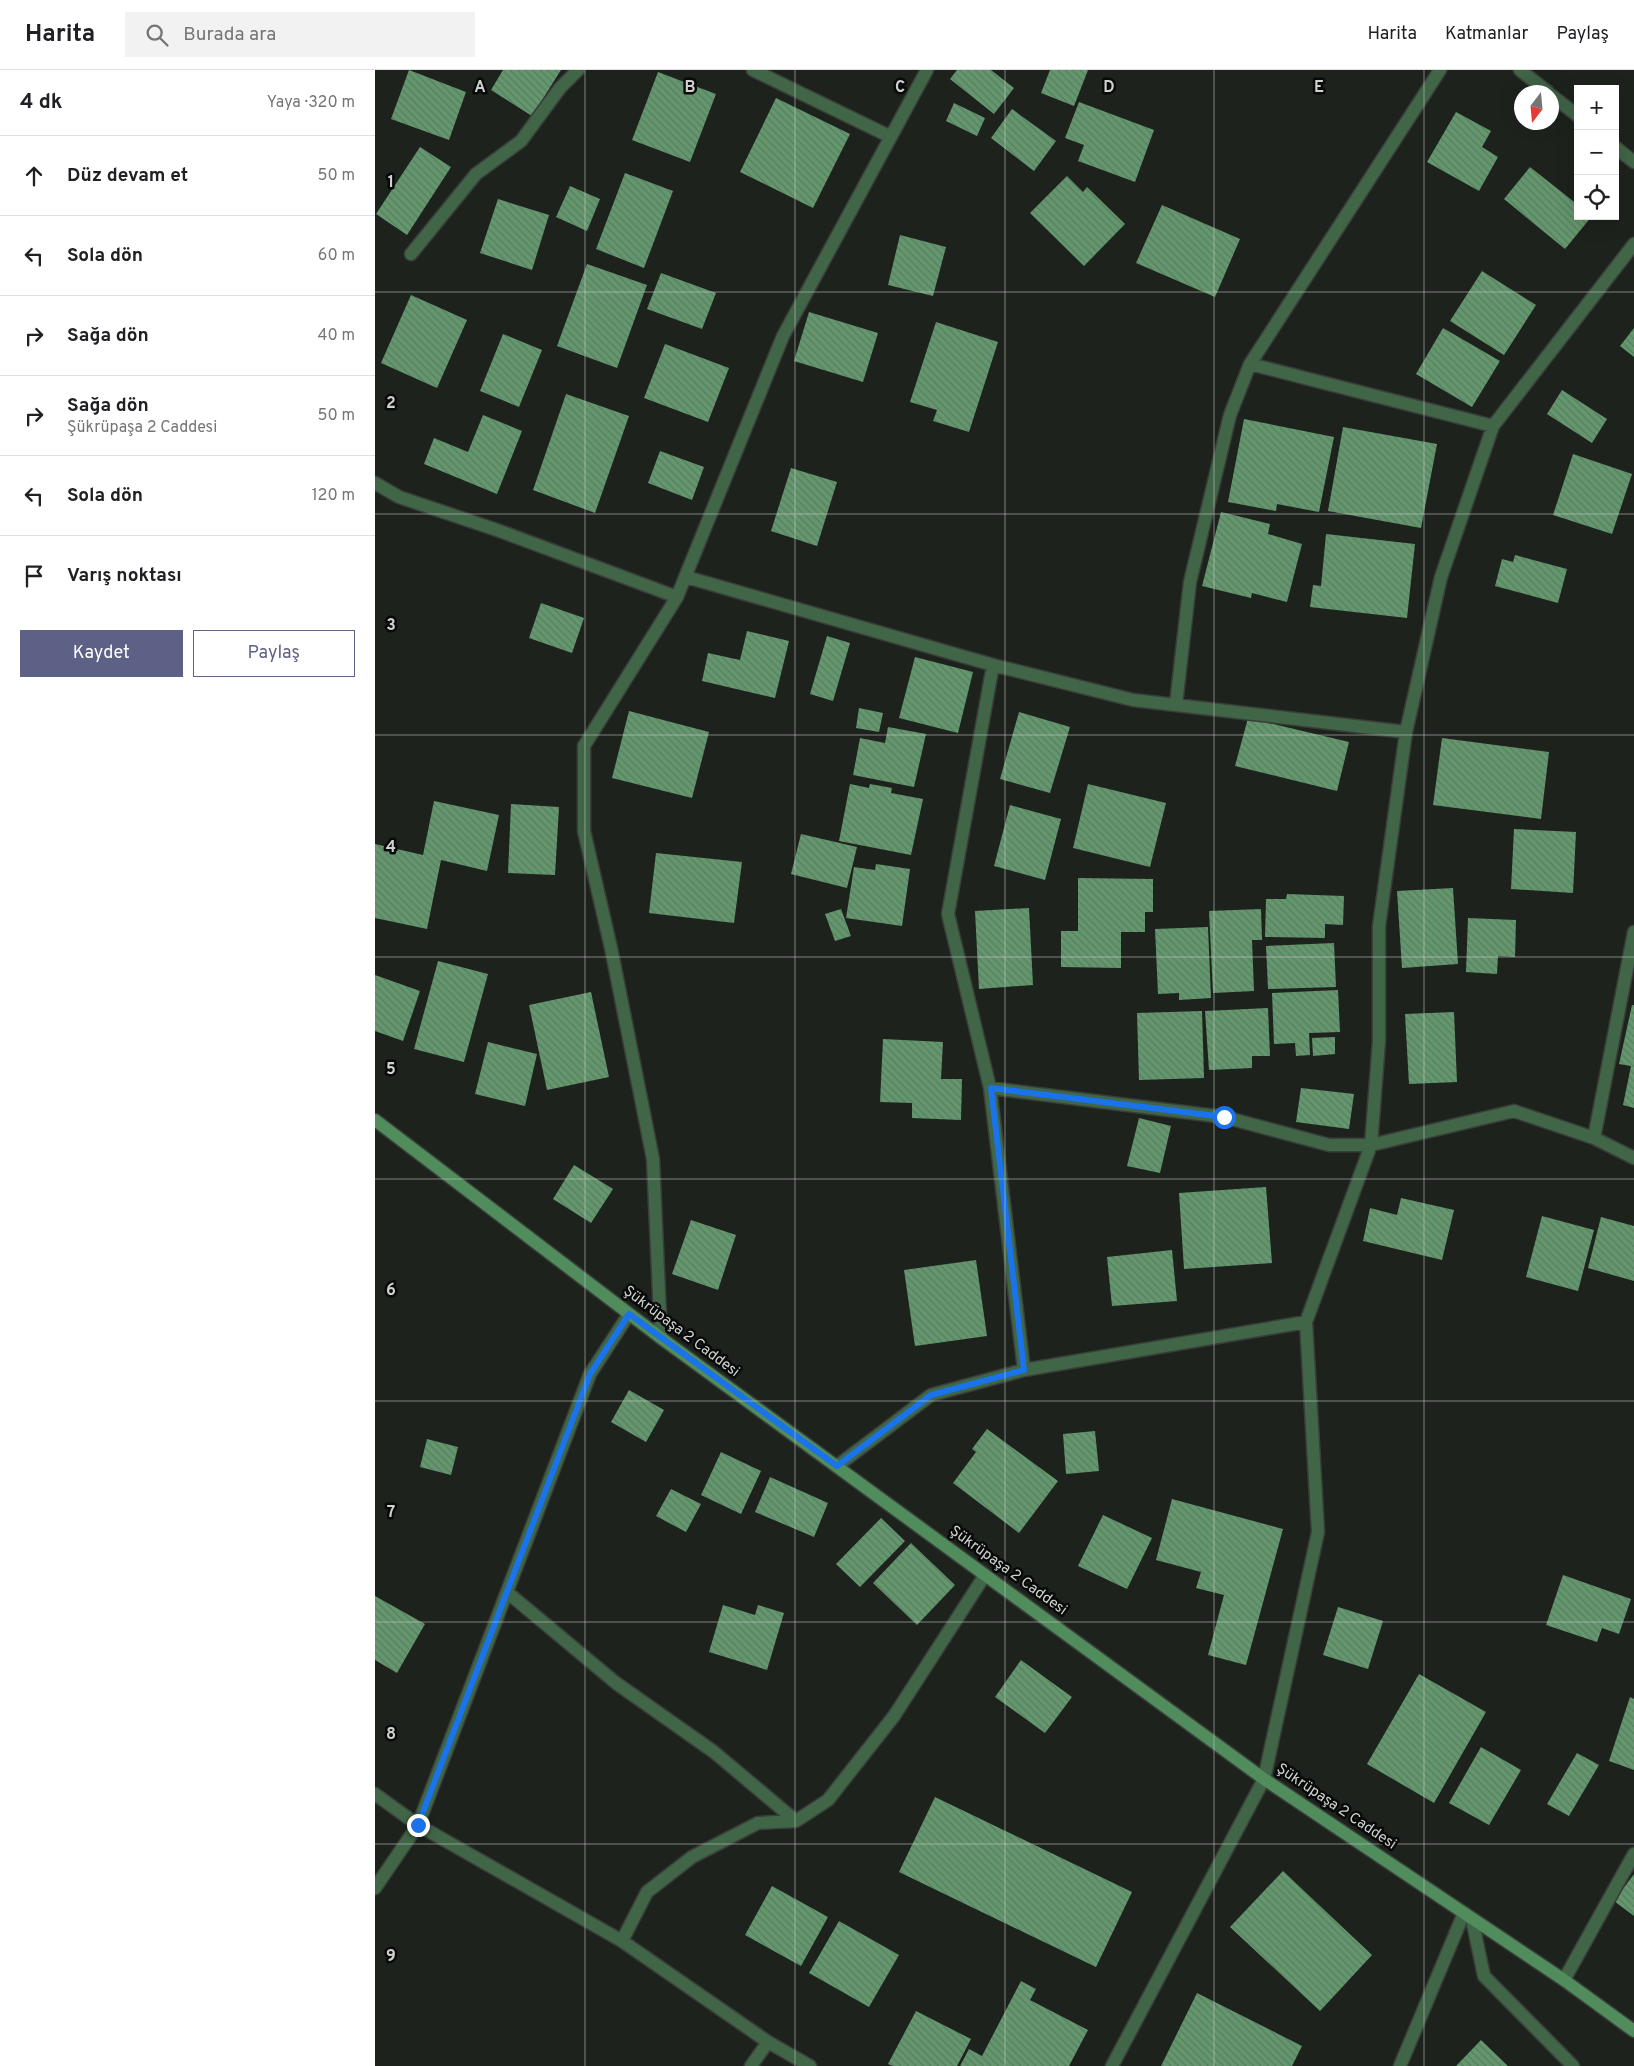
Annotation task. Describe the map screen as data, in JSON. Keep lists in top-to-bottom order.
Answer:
{
  "streets": {
    "main road": ["Şükrüpaşa 2 Caddesi"]
  },
  "north": "bottom",
  "page": {
    "header": "Harita",
    "search": "Burada ara",
    "nav": ["Harita", "Katmanlar", "Paylaş"],
    "heading": ["4 dk", "Yaya · 320 m"],
    "map_buttons": ["+", "−"],
    "list": [
      ["Düz devam et", "50 m"],
      ["Sola dön", "60 m"],
      ["Sağa dön", "40 m"],
      ["Sağa dön", "Şükrüpaşa 2 Caddesi", "50 m"],
      ["Sola dön", "120 m"],
      "Varış noktası"
    ],
    "buttons": ["Kaydet", "Paylaş"]
  },
  "grid": {
    "columns": [
      "A",
      "B",
      "C",
      "D",
      "E"
    ],
    "rows": [
      "1",
      "2",
      "3",
      "4",
      "5",
      "6",
      "7",
      "8",
      "9"
    ]
  }
}
